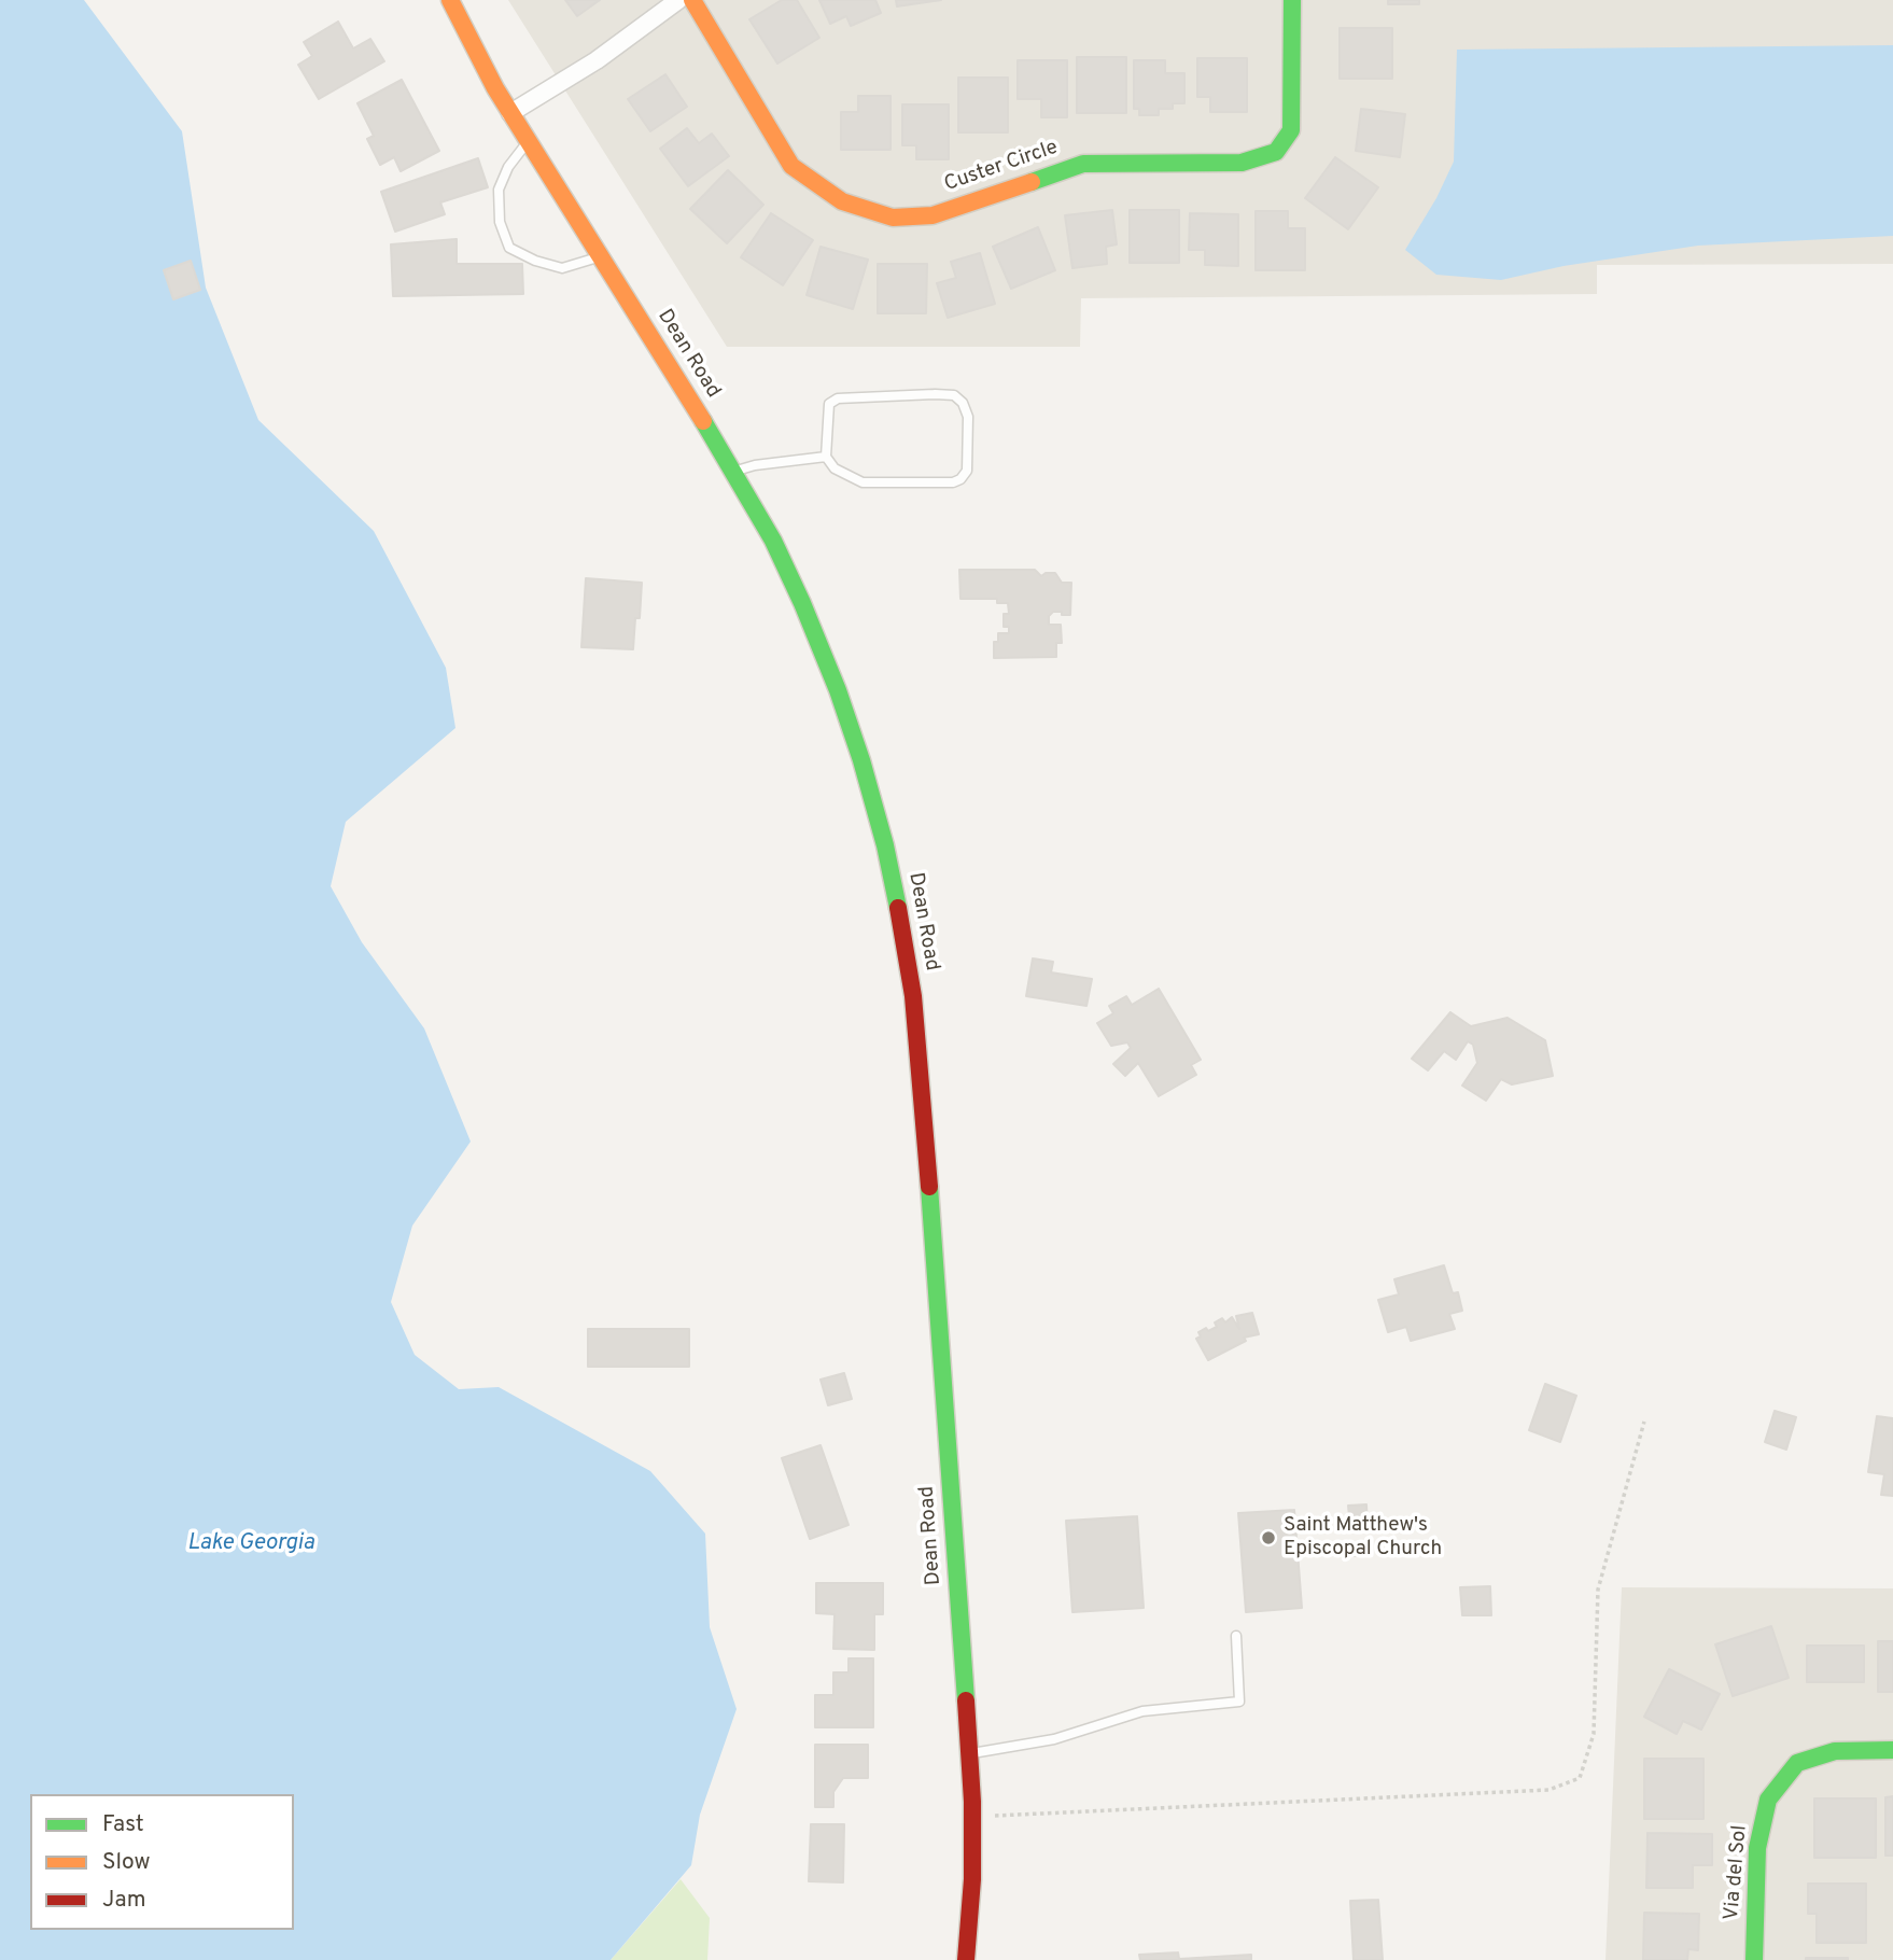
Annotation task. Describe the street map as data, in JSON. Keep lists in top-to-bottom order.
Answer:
{
  "streets": {
    "main road": ["Custer Circle", "Dean Road", "Via del Sol"]
  },
  "water": ["Lake Georgia"],
  "places": ["Saint Matthew's Episcopal Church"],
  "legend": ["Fast", "Slow", "Jam"]
}
